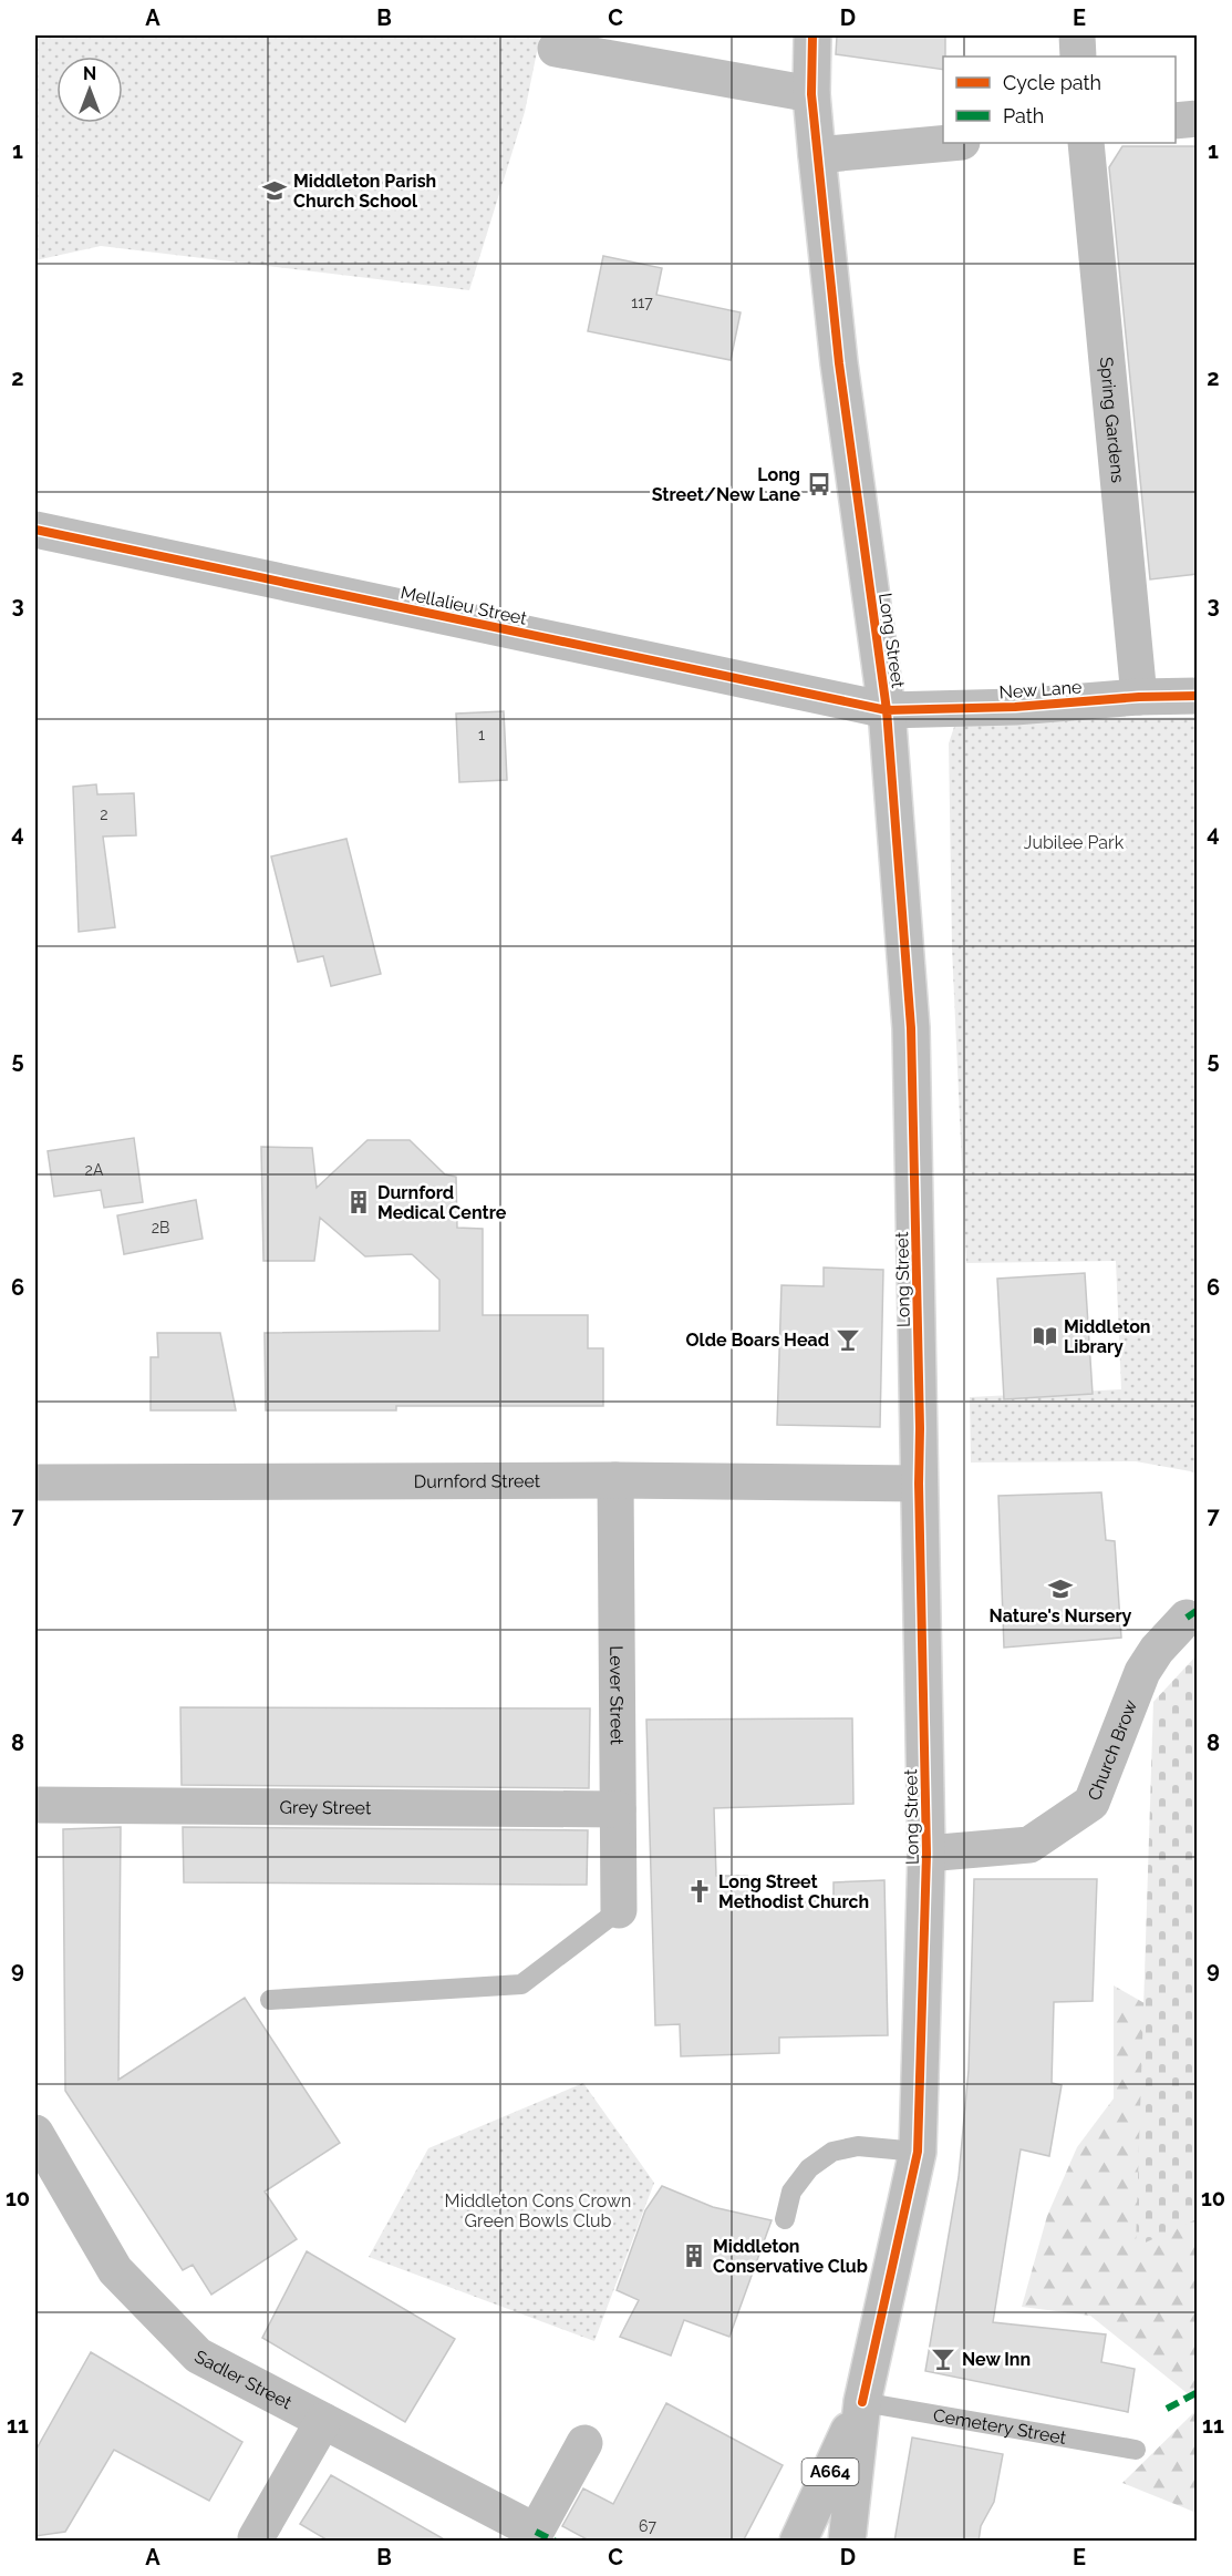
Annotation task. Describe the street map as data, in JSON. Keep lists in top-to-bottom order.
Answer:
{
  "streets": {
    "street": [
      "Spring Gardens",
      "Mellalieu Street",
      "Long Street",
      "New Lane",
      "Durnford Street",
      "Lever Street",
      "Church Brow",
      "Grey Street",
      "Sadler Street",
      "A664"
    ],
    "lane": ["Cemetery Street"]
  },
  "crossings": [
    ["Spring Gardens", "New Lane"],
    ["Mellalieu Street", "Long Street"],
    ["Mellalieu Street", "New Lane"],
    ["Long Street", "New Lane"],
    ["Long Street", "Durnford Street"],
    ["Long Street", "Church Brow"],
    ["Long Street", "Cemetery Street"],
    ["Long Street", "A664"],
    ["Durnford Street", "Lever Street"],
    ["Lever Street", "Grey Street"]
  ],
  "parks": ["Jubilee Park", "Middleton Cons Crown Green Bowls Club"],
  "places": {
    "school or university": ["Middleton Parish Church School", "Nature's Nursery"],
    "bus stop": ["Long Street/New Lane"],
    "building": ["Durnford Medical Centre", "Middleton Conservative Club"],
    "library": ["Middleton Library"],
    "bar": ["Olde Boars Head", "New Inn"],
    "church": ["Long Street Methodist Church"]
  },
  "house_numbers": [
    "117",
    "1",
    "2",
    "2A",
    "2B",
    "67"
  ],
  "legend": ["Cycle path", "Path"],
  "north": "top",
  "grid": {
    "columns": [
      "A",
      "B",
      "C",
      "D",
      "E"
    ],
    "rows": [
      "1",
      "2",
      "3",
      "4",
      "5",
      "6",
      "7",
      "8",
      "9",
      "10",
      "11"
    ]
  }
}
